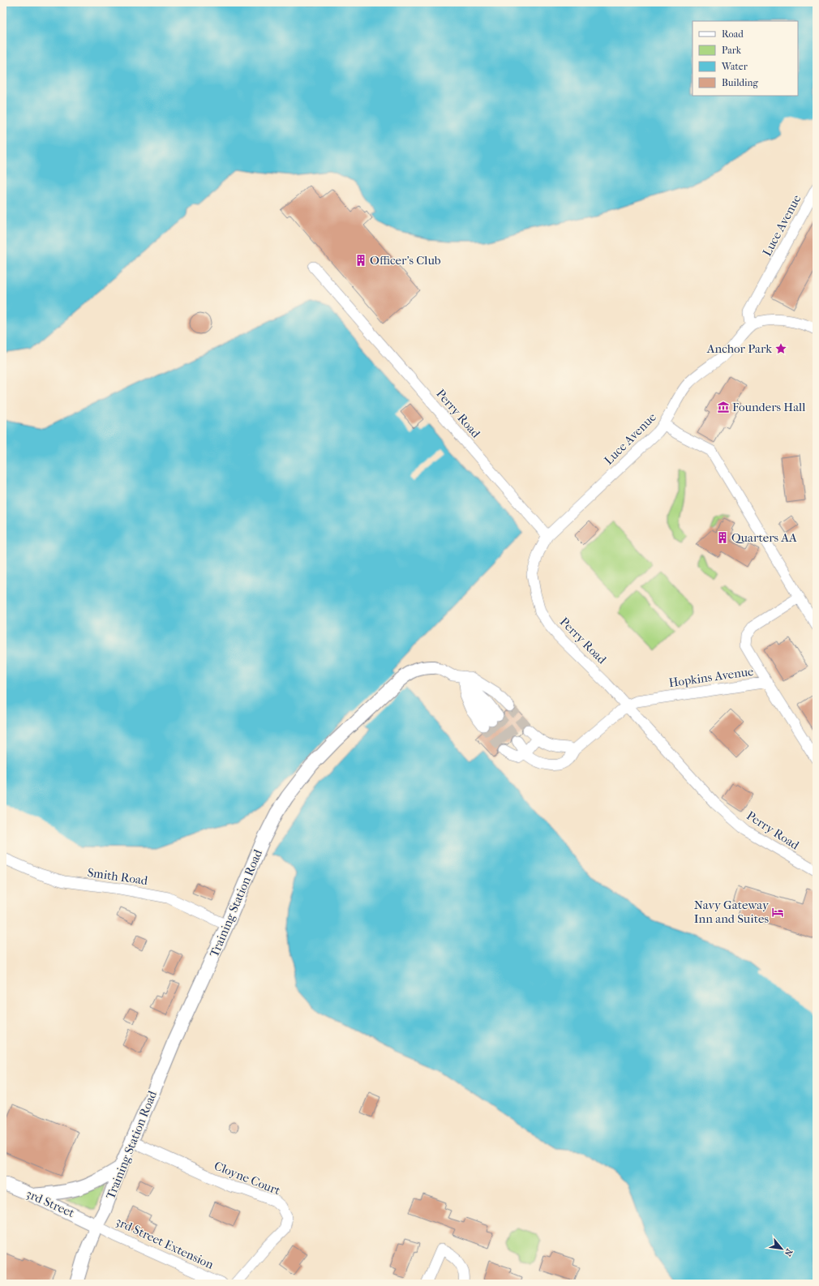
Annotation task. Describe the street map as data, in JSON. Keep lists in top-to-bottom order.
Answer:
{
  "streets": {
    "street": [
      "Luce Avenue",
      "Perry Road",
      "Hopkins Avenue",
      "Smith Road",
      "Training Station Road",
      "Cloyne Court",
      "3rd Street",
      "3rd Street Extension"
    ]
  },
  "crossings": [
    ["Luce Avenue", "Perry Road"],
    ["Perry Road", "Hopkins Avenue"],
    ["Smith Road", "Training Station Road"],
    ["Training Station Road", "Cloyne Court"],
    ["Training Station Road", "3rd Street"],
    ["Training Station Road", "3rd Street Extension"],
    ["3rd Street", "3rd Street Extension"]
  ],
  "places": {
    "building": ["Officer's Club", "Quarters AA"],
    "place": ["Anchor Park"],
    "museum": ["Founders Hall"],
    "hotel": ["Navy Gateway Inn and Suites"]
  },
  "legend": [
    "Road",
    "Park",
    "Water",
    "Building"
  ],
  "north": "bottom right"
}
